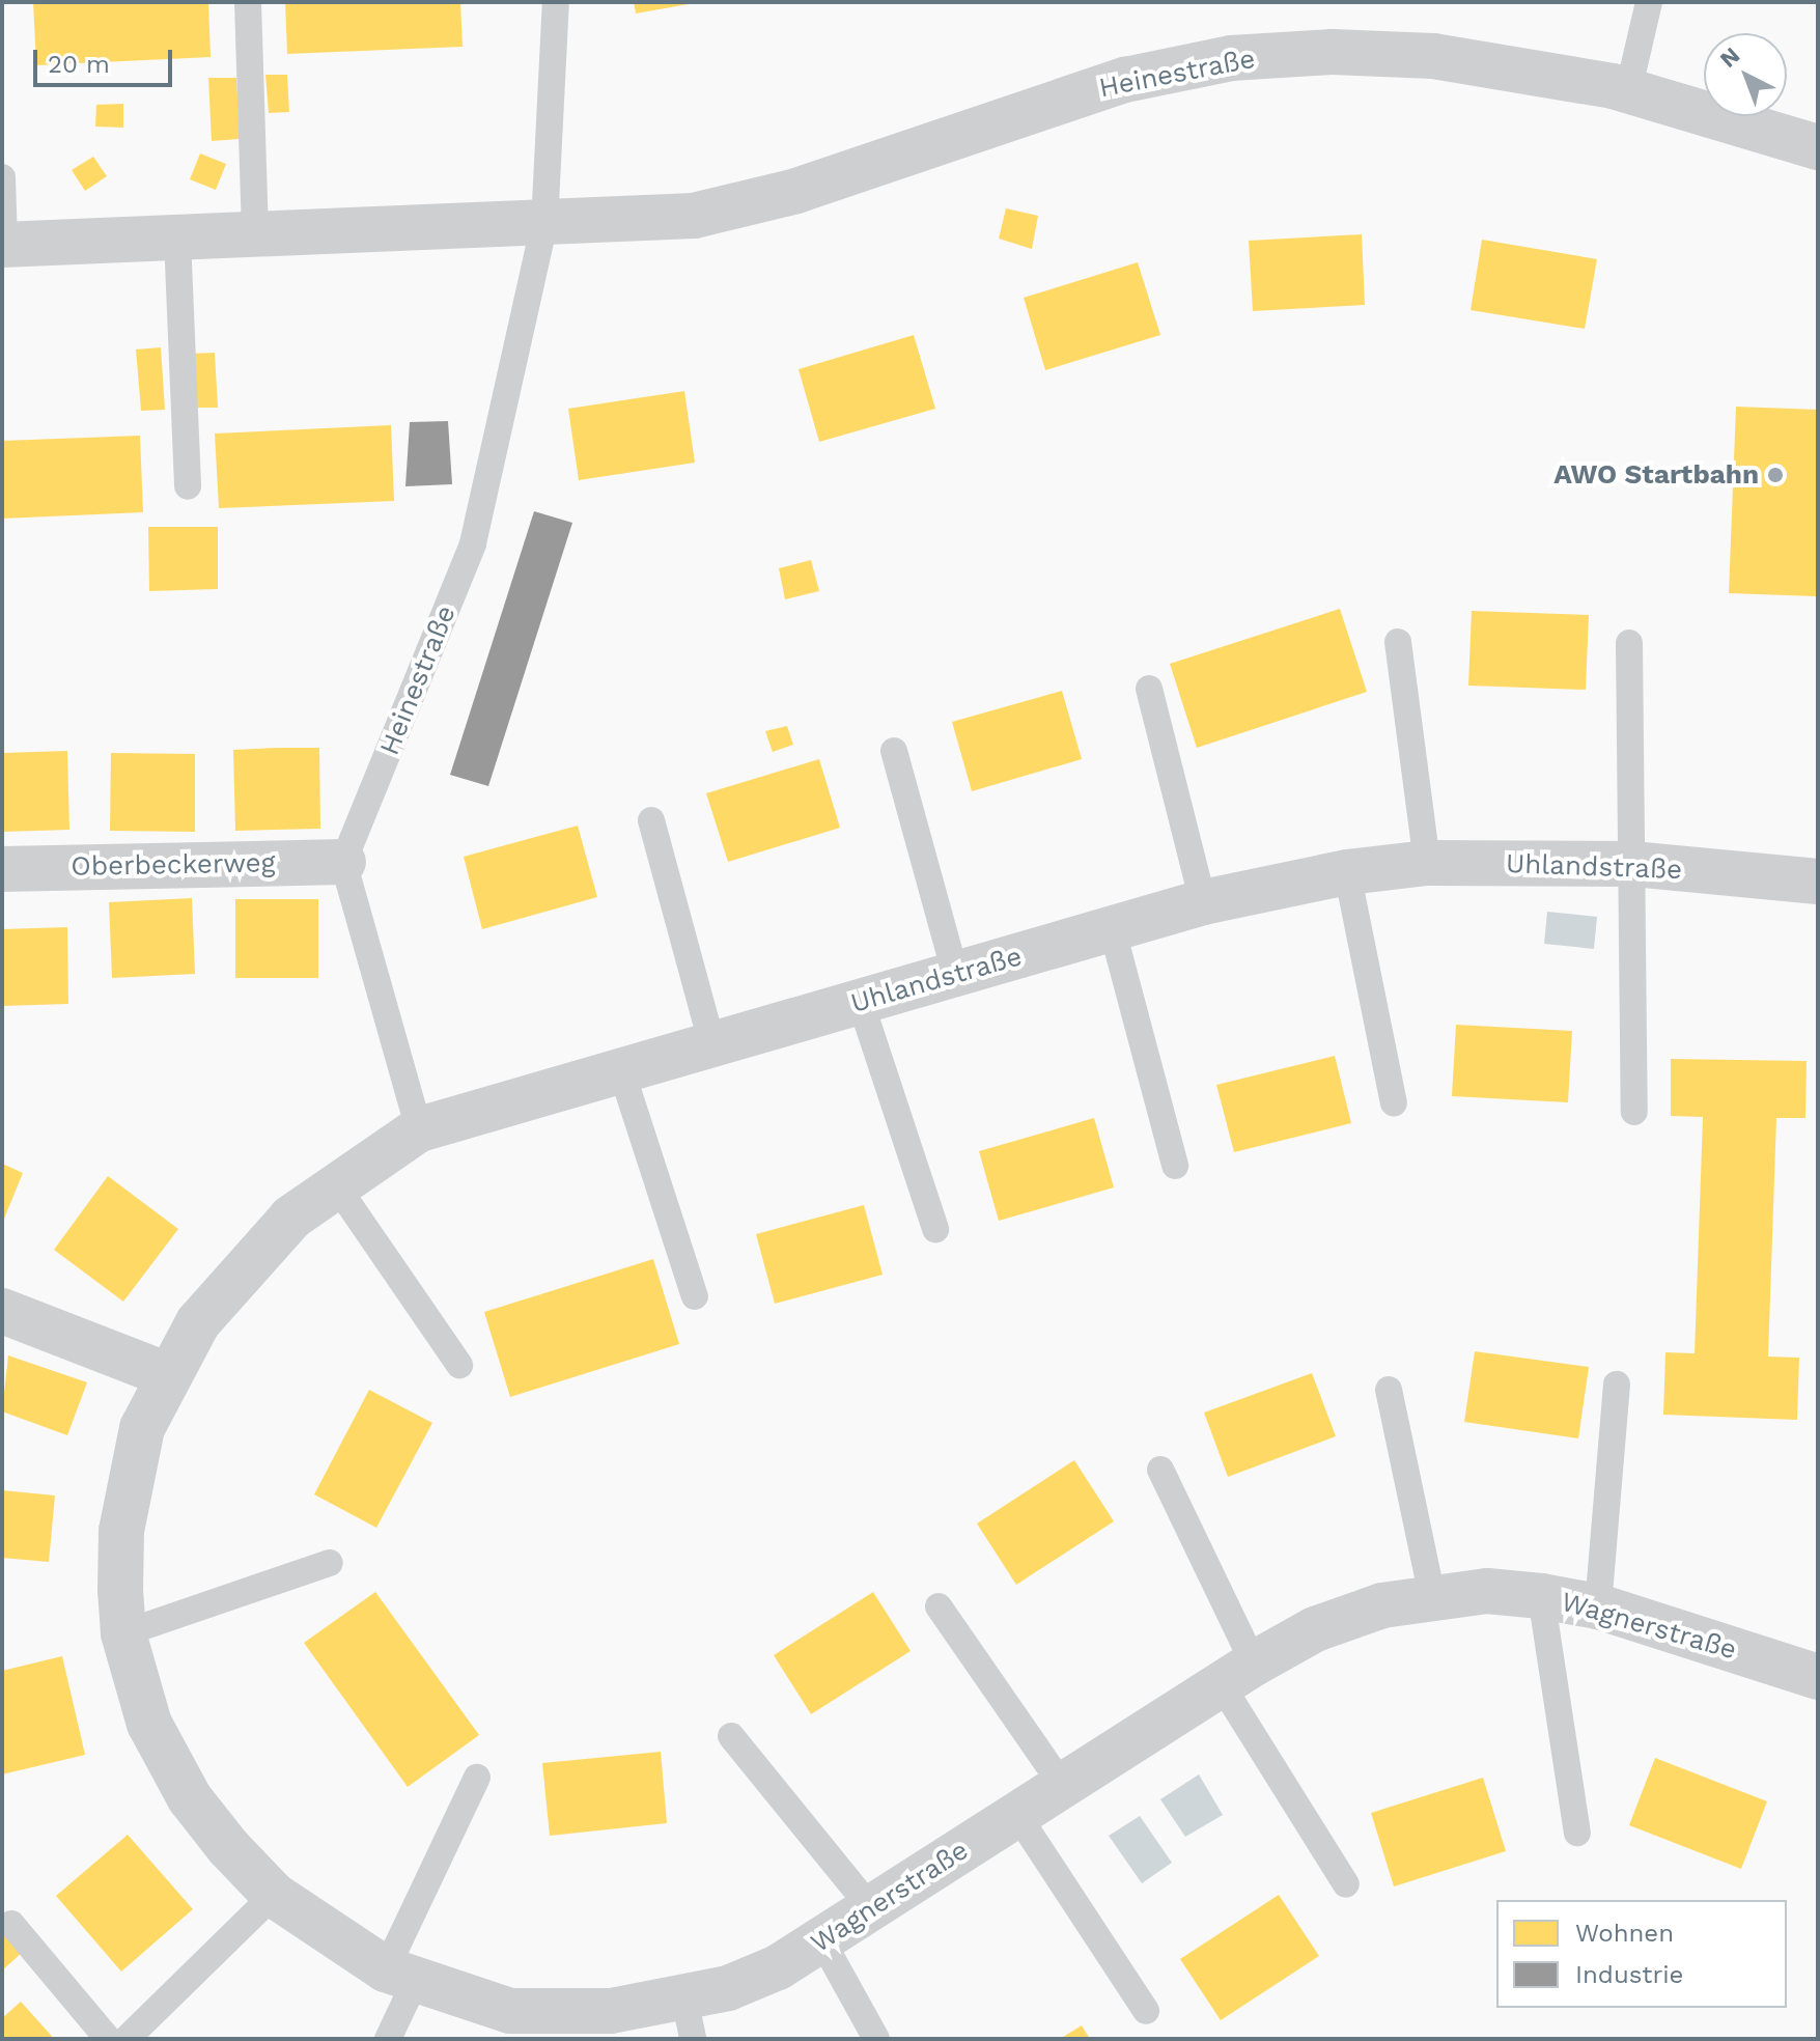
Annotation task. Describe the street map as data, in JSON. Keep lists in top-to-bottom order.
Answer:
{
  "streets": {
    "street": [
      "Heinestraße",
      "Oberbeckerweg",
      "Uhlandstraße",
      "Wagnerstraße"
    ]
  },
  "crossings": [
    ["Heinestraße", "Oberbeckerweg"],
    ["Uhlandstraße", "Wagnerstraße"]
  ],
  "places": ["AWO Startbahn"],
  "legend": ["Wohnen", "Industrie"],
  "scale_bar": "20 m",
  "north": "top left"
}
